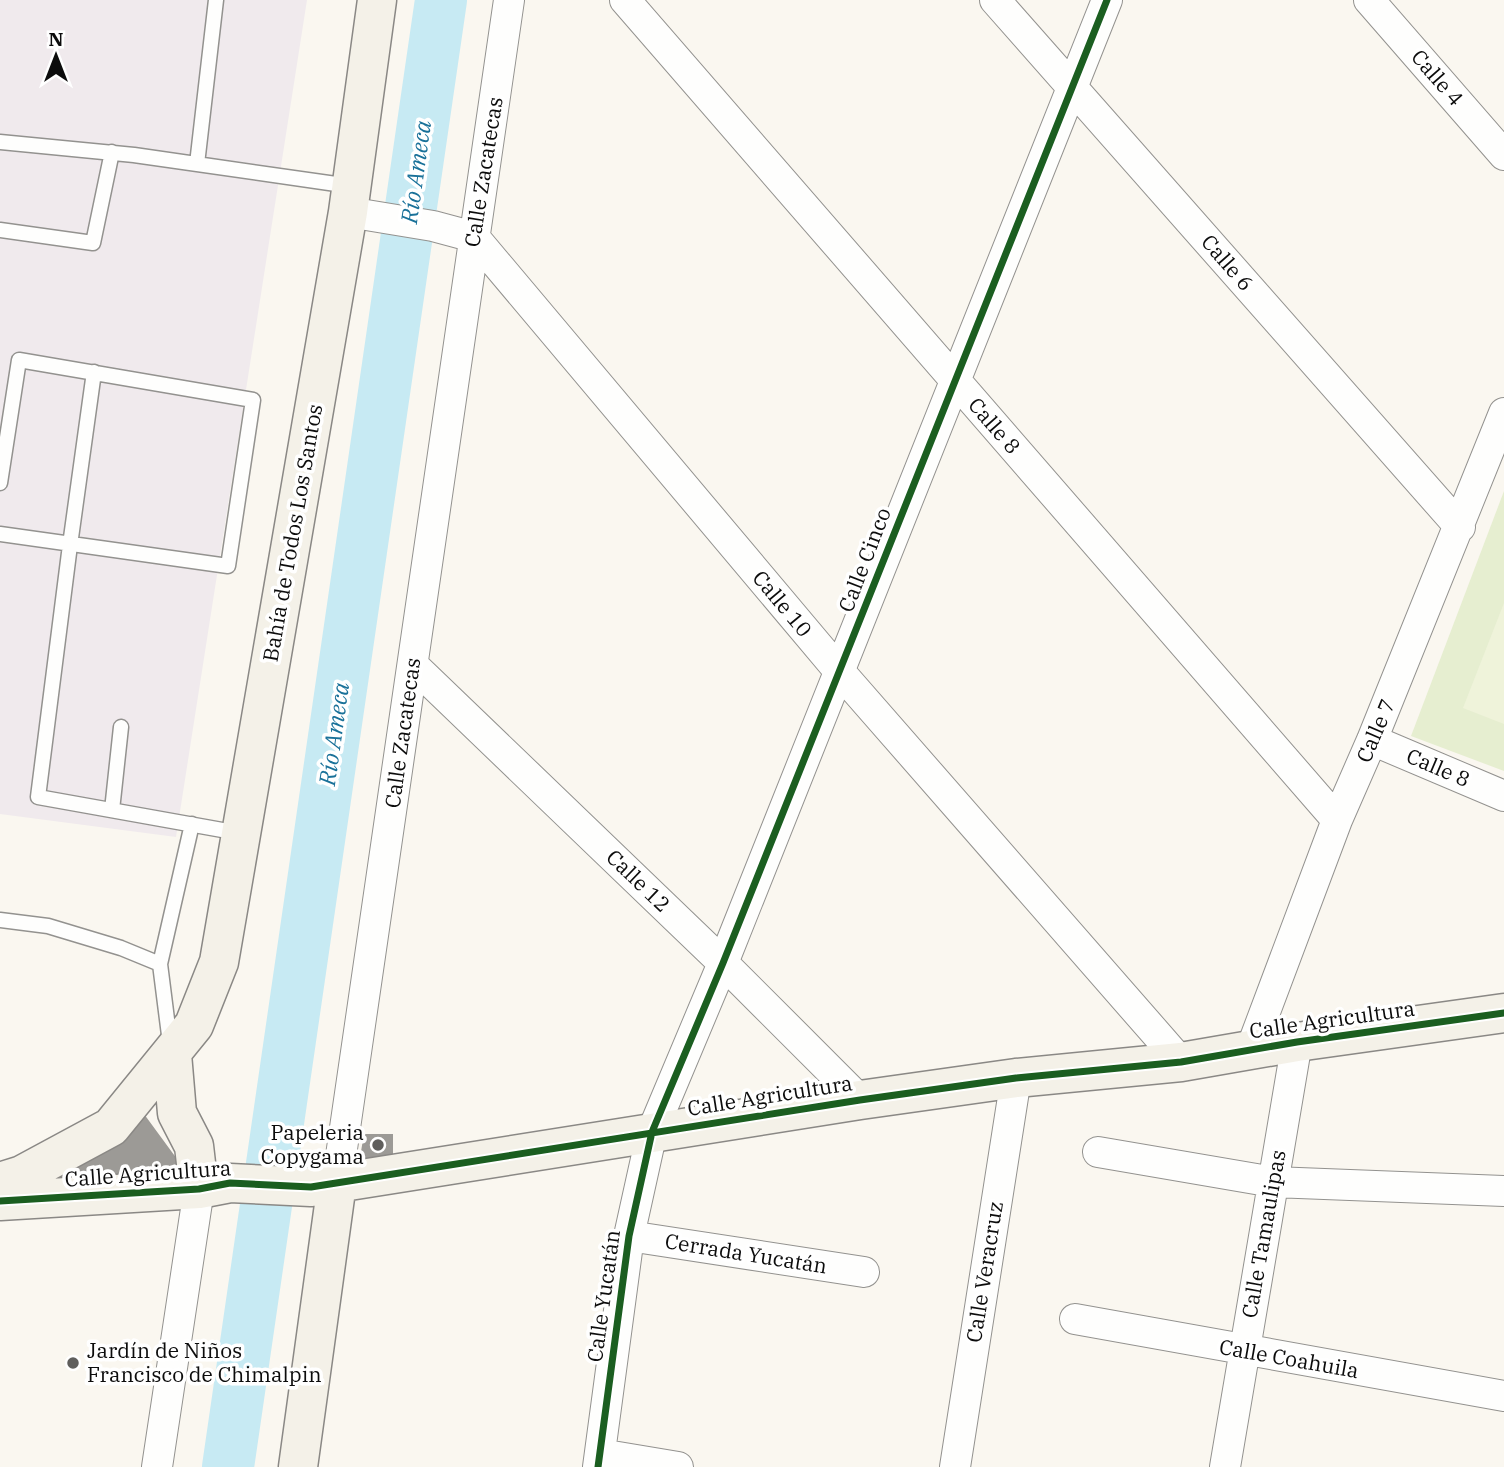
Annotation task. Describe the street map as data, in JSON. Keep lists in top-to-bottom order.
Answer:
{
  "streets": {
    "street": [
      "Calle 4",
      "Calle Zacatecas",
      "Calle 6",
      "Calle 8",
      "Bahía de Todos Los Santos",
      "Calle Cinco",
      "Calle 10",
      "Calle 7",
      "Calle 12",
      "Calle Agricultura",
      "Calle Tamaulipas",
      "Cerrada Yucatán",
      "Calle Veracruz",
      "Calle Yucatán",
      "Calle Coahuila"
    ]
  },
  "crossings": [
    ["Calle Zacatecas", "Calle 10"],
    ["Calle Zacatecas", "Calle 12"],
    ["Calle Zacatecas", "Calle Agricultura"],
    ["Calle 6", "Calle Cinco"],
    ["Calle 6", "Calle 7"],
    ["Calle 8", "Calle Cinco"],
    ["Calle 8", "Calle 7"],
    ["Calle Cinco", "Calle 10"],
    ["Calle Cinco", "Calle 12"],
    ["Calle Cinco", "Calle Agricultura"],
    ["Calle Cinco", "Calle Yucatán"],
    ["Calle 10", "Calle Agricultura"],
    ["Calle 7", "Calle Agricultura"],
    ["Calle 12", "Calle Agricultura"],
    ["Calle Agricultura", "Calle Tamaulipas"],
    ["Calle Agricultura", "Calle Veracruz"],
    ["Calle Agricultura", "Calle Yucatán"],
    ["Calle Tamaulipas", "Calle Coahuila"],
    ["Cerrada Yucatán", "Calle Yucatán"]
  ],
  "water": ["Río Ameca"],
  "places": ["Papeleria Copygama", "Jardín de Niños Francisco de Chimalpin"],
  "north": "top"
}
